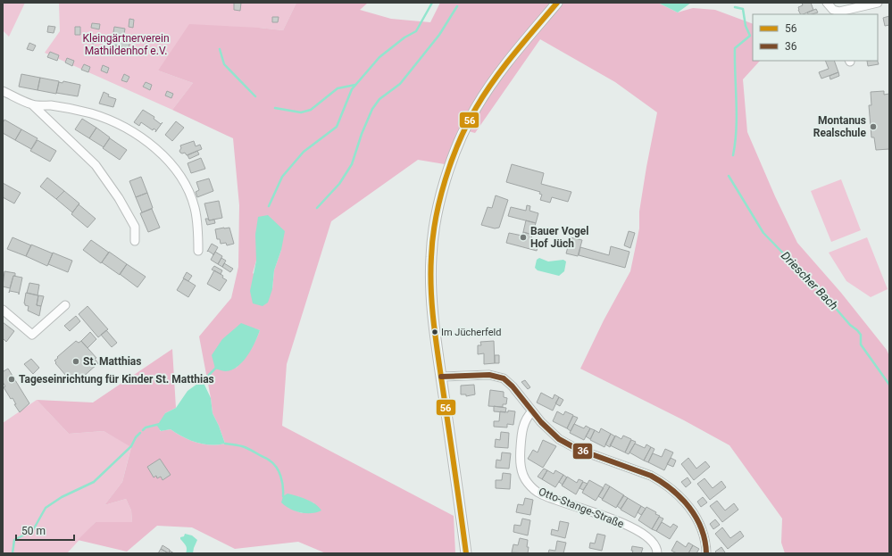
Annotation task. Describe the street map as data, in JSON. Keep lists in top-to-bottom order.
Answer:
{
  "streets": {
    "street": ["Otto-Stange-Straße"]
  },
  "water": ["Driescher Bach"],
  "parks": ["Kleingärtnerverein Mathildenhof e.V."],
  "places": [
    "Montanus Realschule",
    "Bauer Vogel Hof Jüch",
    "Im Jücherfeld",
    "St. Matthias",
    "Tageseinrichtung für Kinder St. Matthias"
  ],
  "lines": ["transit line 56", "transit line 36"],
  "legend": ["56", "36"],
  "scale_bar": "50 m"
}
